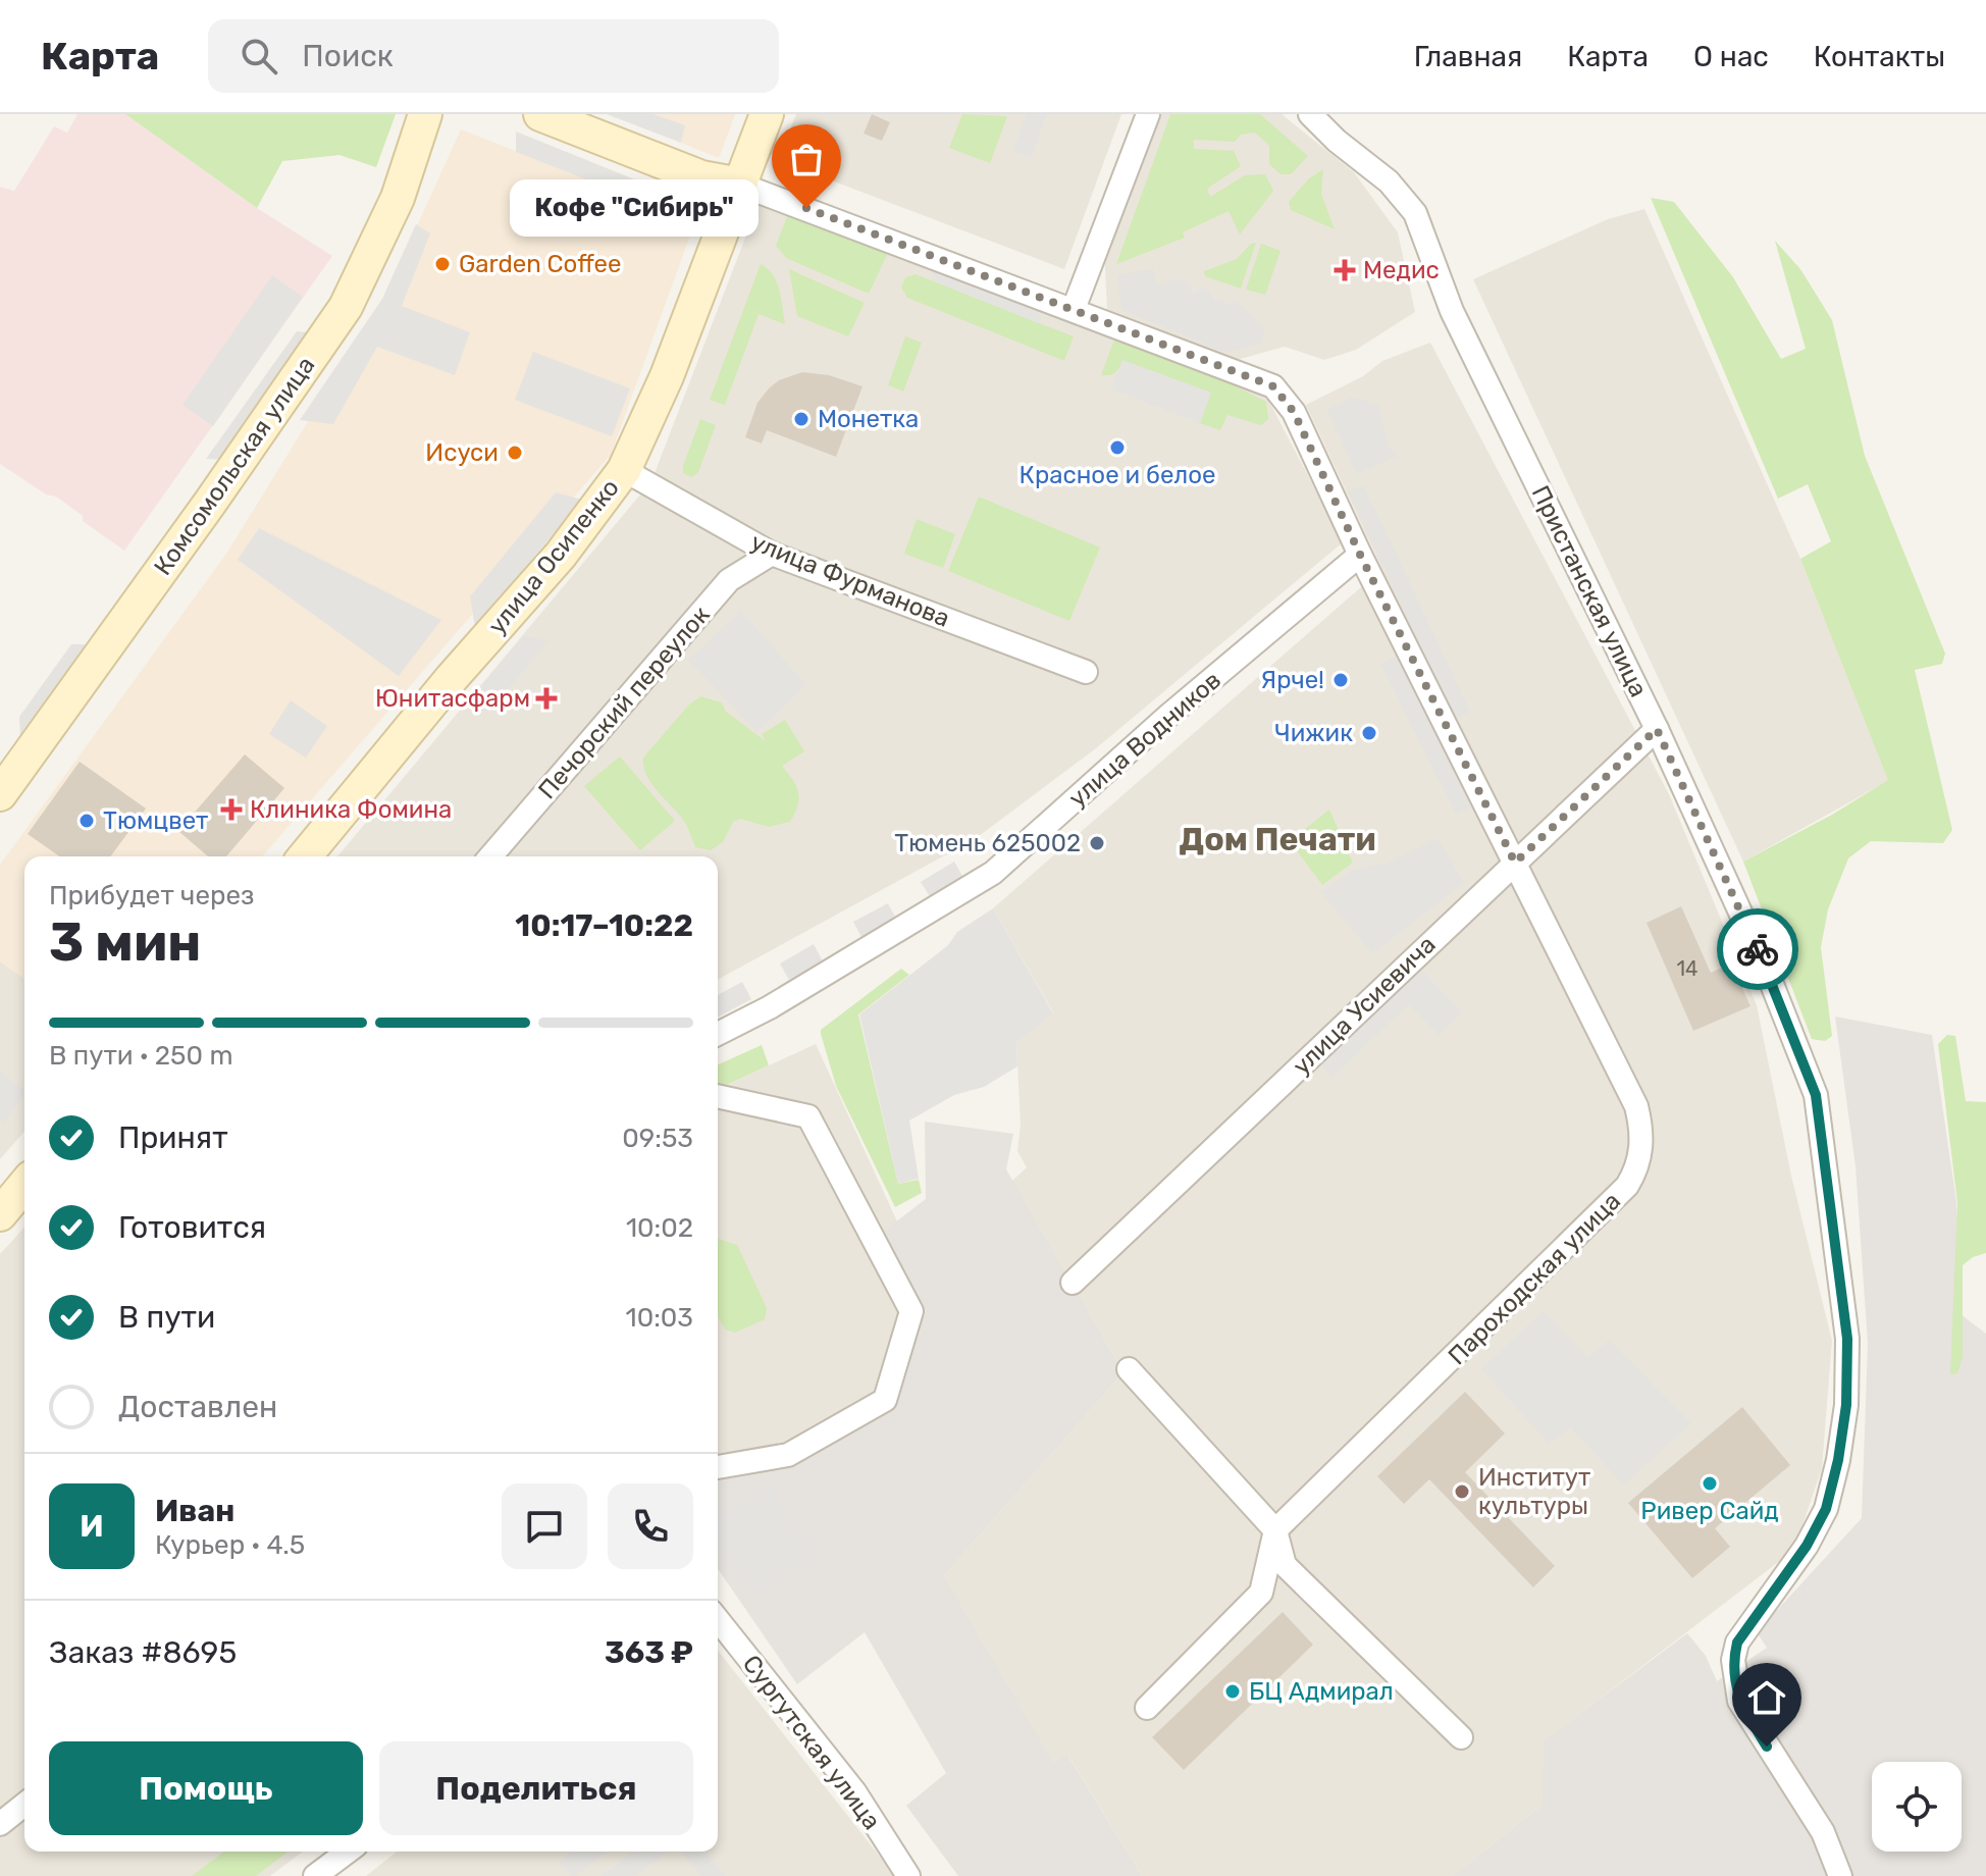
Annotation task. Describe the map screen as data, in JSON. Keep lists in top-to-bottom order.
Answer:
{
  "streets": {
    "main road": ["Комсомольская улица", "улица Осипенко"],
    "street": [
      "улица Фурманова",
      "Пристанская улица",
      "Печорский переулок",
      "улица Водников",
      "улица Усиевича",
      "Пароходская улица",
      "Сургутская улица"
    ]
  },
  "crossings": [
    ["улица Осипенко", "улица Фурманова"],
    ["улица Осипенко", "Пароходская улица"],
    ["улица Фурманова", "Печорский переулок"],
    ["Пристанская улица", "улица Усиевича"],
    ["улица Водников", "Пароходская улица"],
    ["улица Усиевича", "Пароходская улица"]
  ],
  "districts": ["Дом Печати"],
  "places": {
    "other": [
      "Кофе \"Сибирь\"",
      "Garden Coffee",
      "Монетка",
      "Красное и белое",
      "Исуси",
      "Ярче!",
      "Чижик",
      "Тюмцвет",
      "Тюмень 625002",
      "Ривер Сайд",
      "Институт культуры",
      "БЦ Адмирал"
    ],
    "health": ["Медис", "Юнитасфарм", "Клиника Фомина"]
  },
  "house_numbers": ["14"],
  "page": {
    "header": "Карта",
    "search": "Поиск",
    "nav": [
      "Главная",
      "Карта",
      "О нас",
      "Контакты"
    ],
    "bubble": "Кофе \"Сибирь\"",
    "heading": ["3 мин", "Прибудет через", "10:17–10:22"],
    "panel": [
      "Иван",
      "Курьер · 4.5",
      "Заказ #8695",
      "363 ₽"
    ],
    "bar": "В пути · 250 m",
    "list": [
      ["Принят", "09:53"],
      ["Готовится", "10:02"],
      ["В пути", "10:03"],
      "Доставлен"
    ],
    "round": "И",
    "buttons": ["Помощь", "Поделиться"]
  }
}
